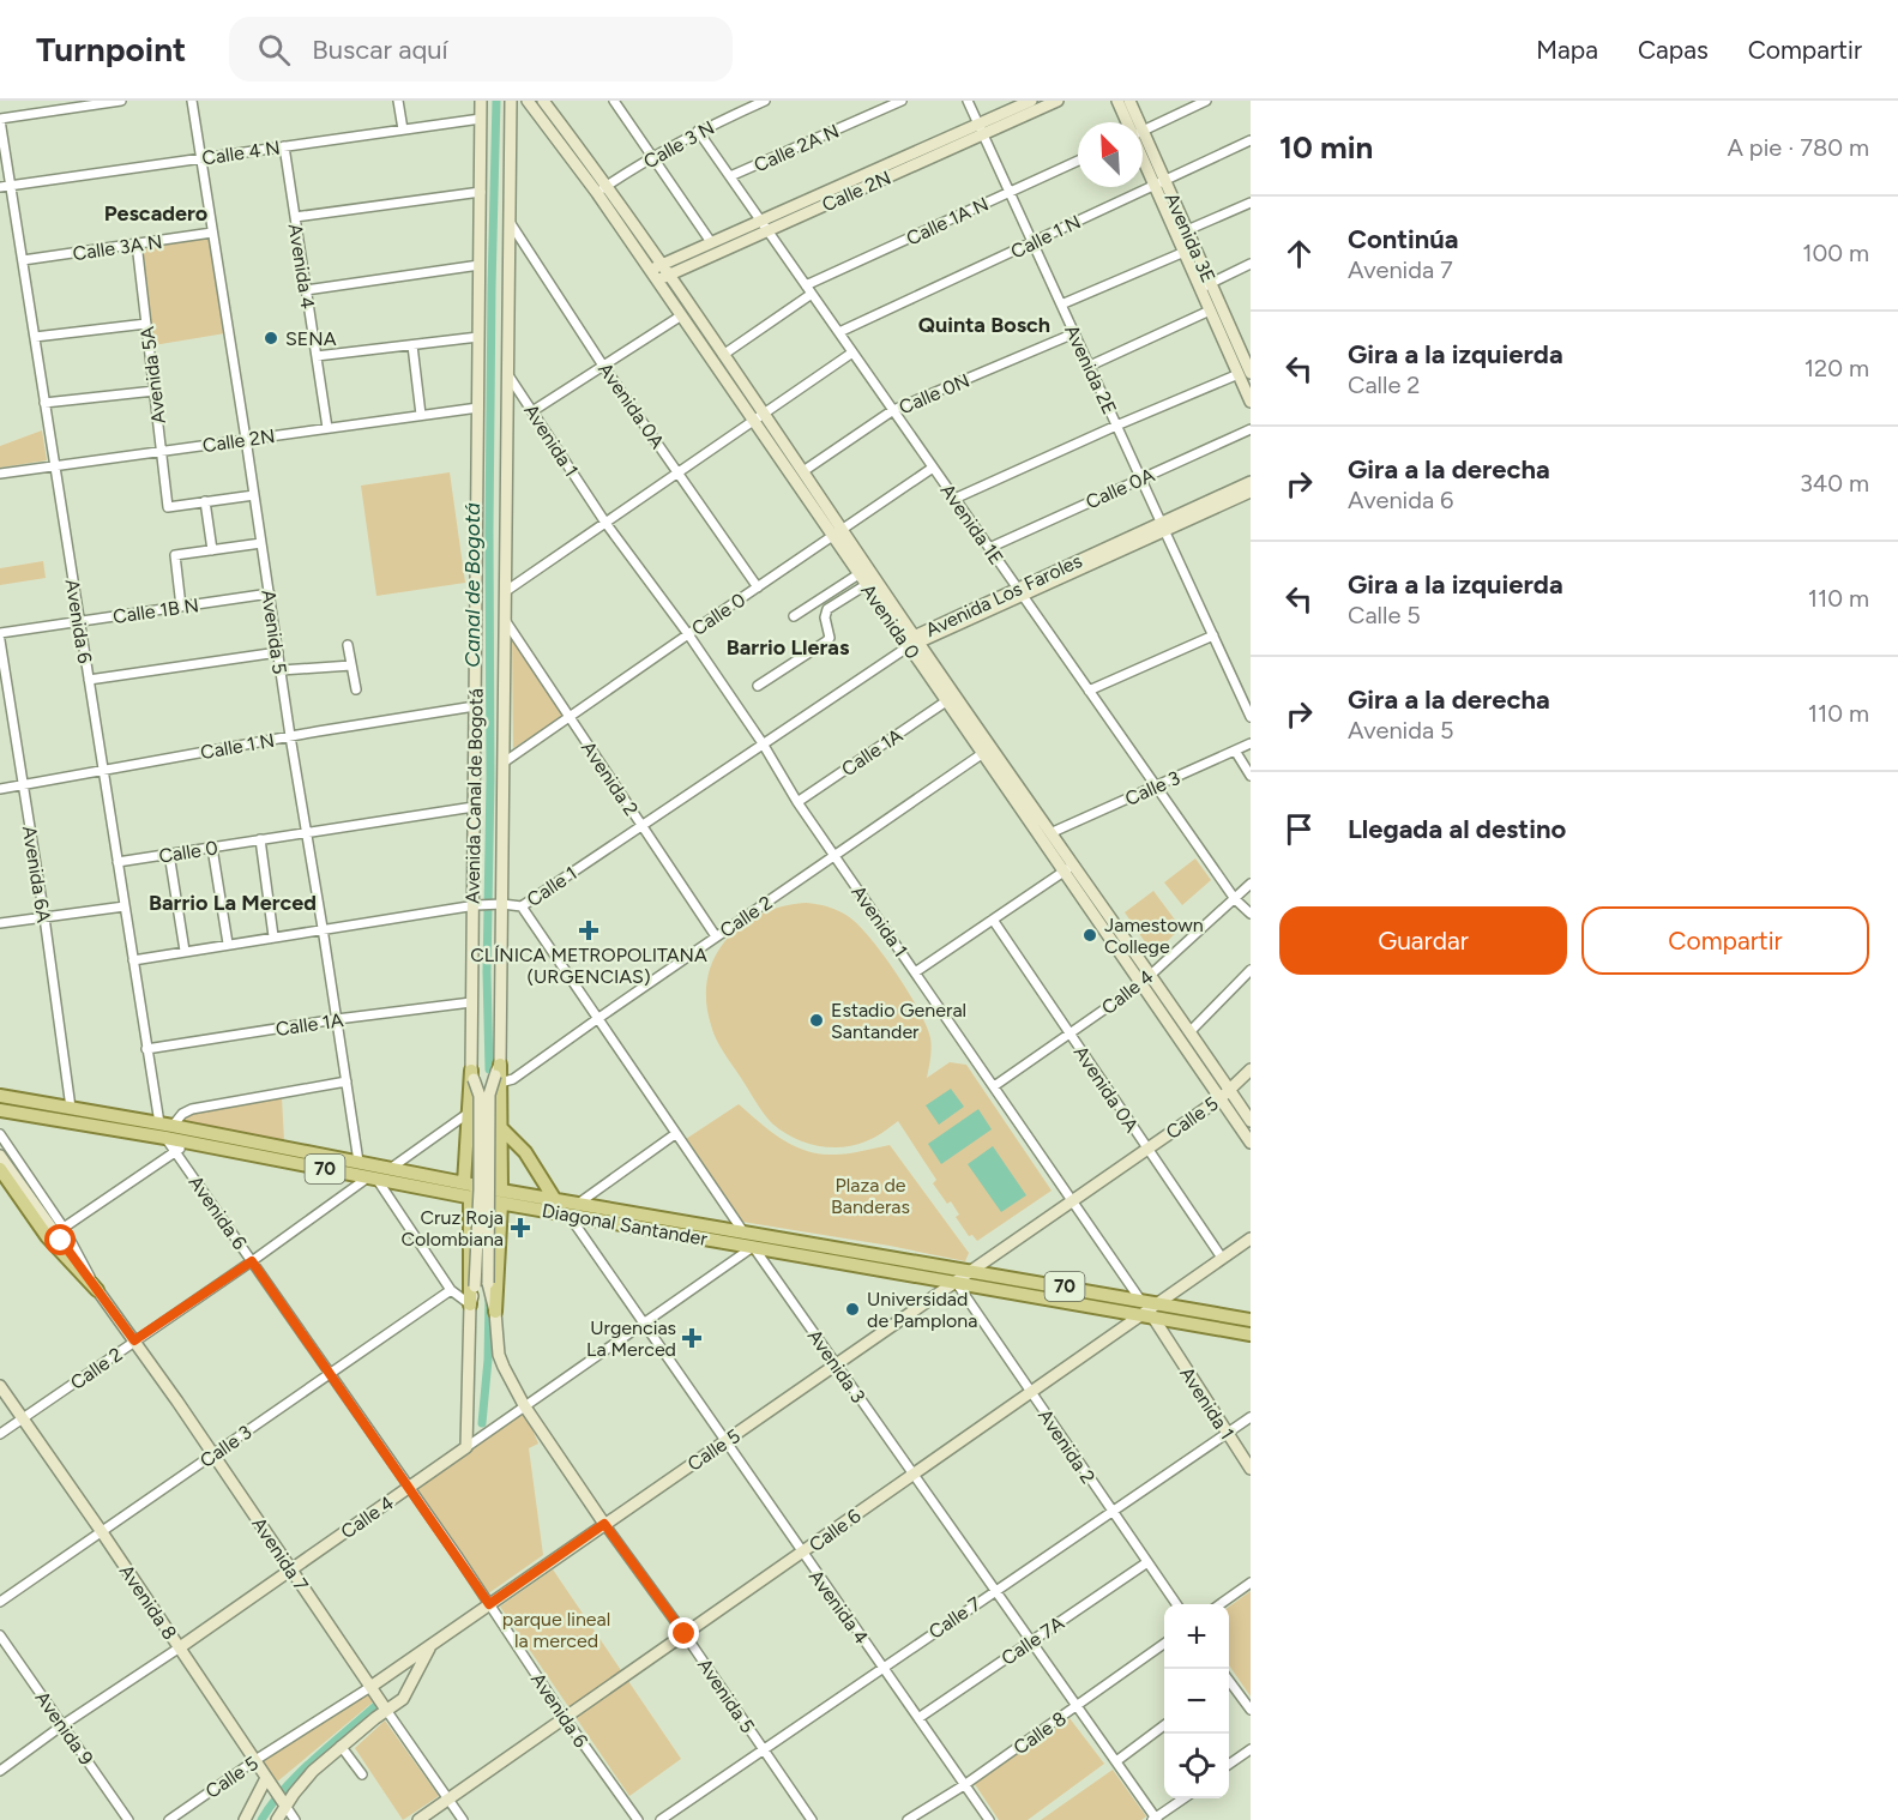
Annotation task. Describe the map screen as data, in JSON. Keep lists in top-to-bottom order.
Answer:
{
  "streets": {
    "main road": ["70", "Diagonal Santander"],
    "street": [
      "Calle 3 N",
      "Calle 2A N",
      "Calle 4 N",
      "Calle 2N",
      "Calle 1A N",
      "Calle 1 N",
      "Avenida 3E",
      "Calle 3A N",
      "Avenida 4",
      "Avenida 2E",
      "Avenida 5A",
      "Calle 0N",
      "Avenida 0A",
      "Avenida 1",
      "Calle 0A",
      "Avenida 1E",
      "Avenida Los Faroles",
      "Calle 1B N",
      "Calle 0",
      "Avenida 6",
      "Avenida 0",
      "Avenida 5",
      "Calle 1A",
      "Avenida 2",
      "Calle 3",
      "Avenida Canal de Bogotá",
      "Avenida 6A",
      "Calle 1",
      "Calle 2",
      "Calle 4",
      "Calle 5",
      "Avenida 3",
      "Calle 6",
      "Avenida 7",
      "Avenida 8",
      "Calle 7",
      "Calle 7A",
      "Avenida 9",
      "Calle 8"
    ]
  },
  "crossings": [
    ["Calle 3 N", "Avenida 1E"],
    ["Calle 3 N", "Avenida 0"],
    ["Calle 2A N", "Avenida 1E"],
    ["Calle 4 N", "Avenida 4"],
    ["Calle 4 N", "Avenida 6"],
    ["Calle 4 N", "Avenida 5"],
    ["Calle 4 N", "Avenida Canal de Bogotá"],
    ["Calle 2N", "Avenida 4"],
    ["Calle 2N", "Avenida 2E"],
    ["Calle 2N", "Avenida 5A"],
    ["Calle 2N", "Avenida 1E"],
    ["Calle 2N", "Avenida 6"],
    ["Calle 2N", "Avenida 0"],
    ["Calle 2N", "Avenida 5"],
    ["Calle 2N", "Avenida Canal de Bogotá"],
    ["Calle 1A N", "Avenida 2E"],
    ["Calle 1A N", "Avenida 1E"],
    ["Calle 1 N", "Avenida 3E"],
    ["Calle 1 N", "Avenida 2E"],
    ["Calle 1 N", "Avenida 1E"],
    ["Calle 1 N", "Avenida 6"],
    ["Calle 1 N", "Avenida 5"],
    ["Calle 1 N", "Avenida Canal de Bogotá"],
    ["Calle 1 N", "Avenida 6A"],
    ["Calle 3A N", "Avenida 5A"],
    ["Calle 3A N", "Avenida 6"],
    ["Calle 3A N", "Avenida 5"],
    ["Avenida 4", "Calle 4"],
    ["Avenida 4", "Calle 5"],
    ["Avenida 4", "Diagonal Santander"],
    ["Avenida 4", "Calle 6"],
    ["Avenida 4", "Calle 7"],
    ["Avenida 4", "Calle 7A"],
    ["Avenida 4", "Calle 8"],
    ["Avenida 2E", "Calle 0N"],
    ["Avenida 2E", "Calle 0A"],
    ["Avenida 2E", "Avenida Los Faroles"],
    ["Calle 0N", "Avenida 1E"],
    ["Calle 0N", "Avenida 0"],
    ["Avenida 0A", "Calle 0"],
    ["Avenida 0A", "Avenida Canal de Bogotá"],
    ["Avenida 0A", "Calle 4"],
    ["Avenida 0A", "Calle 5"],
    ["Avenida 0A", "Calle 6"],
    ["Avenida 1", "Calle 0"],
    ["Avenida 1", "Calle 1A"],
    ["Avenida 1", "Avenida Canal de Bogotá"],
    ["Avenida 1", "Calle 1"],
    ["Avenida 1", "Calle 2"],
    ["Avenida 1", "Calle 4"],
    ["Avenida 1", "Calle 5"],
    ["Avenida 1", "Diagonal Santander"],
    ["Avenida 1", "Calle 6"],
    ["Avenida 1", "Calle 7"],
    ["Calle 0A", "Avenida 1E"],
    ["Avenida 1E", "Avenida Los Faroles"],
    ["Avenida 1E", "Calle 0"],
    ["Avenida 1E", "Calle 3"],
    ["Avenida 1E", "Calle 4"],
    ["Avenida Los Faroles", "Avenida 0"],
    ["Avenida Los Faroles", "Calle 1"],
    ["Calle 1B N", "Avenida 6"],
    ["Calle 1B N", "Avenida 5"],
    ["Calle 0", "Avenida 6"],
    ["Calle 0", "Avenida 0"],
    ["Calle 0", "Avenida 5"],
    ["Calle 0", "Avenida 2"],
    ["Calle 0", "Avenida Canal de Bogotá"],
    ["Avenida 6", "Calle 1A"],
    ["Avenida 6", "Calle 3"],
    ["Avenida 6", "Calle 1"],
    ["Avenida 6", "Calle 2"],
    ["Avenida 6", "Calle 4"],
    ["Avenida 6", "Calle 5"],
    ["Avenida 6", "Diagonal Santander"],
    ["Avenida 6", "Calle 6"],
    ["Avenida 0", "Calle 1A"],
    ["Avenida 0", "Calle 3"],
    ["Avenida 0", "Calle 1"],
    ["Avenida 0", "Calle 2"],
    ["Avenida 0", "Calle 4"],
    ["Avenida 0", "Calle 5"],
    ["Avenida 5", "Calle 1A"],
    ["Avenida 5", "Avenida Canal de Bogotá"],
    ["Avenida 5", "Calle 1"],
    ["Avenida 5", "Calle 4"],
    ["Avenida 5", "Calle 5"],
    ["Avenida 5", "Diagonal Santander"],
    ["Avenida 5", "Calle 6"],
    ["Avenida 5", "Calle 7"],
    ["Calle 1A", "Avenida Canal de Bogotá"],
    ["Avenida 2", "Avenida Canal de Bogotá"],
    ["Avenida 2", "Calle 1"],
    ["Avenida 2", "Calle 2"],
    ["Avenida 2", "Calle 5"],
    ["Avenida 2", "Diagonal Santander"],
    ["Avenida 2", "Calle 6"],
    ["Avenida 2", "Calle 7"],
    ["Avenida 2", "Calle 7A"],
    ["Calle 3", "Avenida 7"],
    ["Calle 3", "Avenida 8"],
    ["Avenida Canal de Bogotá", "Calle 1"],
    ["Avenida Canal de Bogotá", "Calle 2"],
    ["Avenida Canal de Bogotá", "Calle 4"],
    ["Avenida 6A", "Diagonal Santander"],
    ["Calle 1", "Avenida 3"],
    ["Calle 2", "Diagonal Santander"],
    ["Calle 2", "Avenida 3"],
    ["Calle 2", "Avenida 7"],
    ["Calle 2", "Avenida 8"],
    ["Calle 4", "Diagonal Santander"],
    ["Calle 4", "Avenida 3"],
    ["Calle 4", "Avenida 7"],
    ["Calle 4", "Avenida 8"],
    ["Calle 4", "Avenida 9"],
    ["Calle 5", "Diagonal Santander"],
    ["Calle 5", "Avenida 3"],
    ["Calle 5", "Avenida 7"],
    ["Calle 5", "Avenida 8"],
    ["Diagonal Santander", "Avenida 3"],
    ["Diagonal Santander", "Calle 6"],
    ["Avenida 3", "Calle 6"],
    ["Avenida 3", "Calle 7"],
    ["Avenida 3", "Calle 7A"],
    ["Avenida 3", "Calle 8"],
    ["Calle 6", "Avenida 7"]
  ],
  "districts": [
    "Pescadero",
    "Quinta Bosch",
    "Barrio Lleras",
    "Barrio La Merced"
  ],
  "water": ["Canal de Bogotá"],
  "parks": ["Plaza de Banderas", "parque lineal la merced"],
  "places": {
    "other": [
      "SENA",
      "Jamestown College",
      "Estadio General Santander",
      "Universidad de Pamplona"
    ],
    "health": ["CLÍNICA METROPOLITANA (URGENCIAS)", "Cruz Roja Colombiana", "Urgencias La Merced"]
  },
  "north": "top left",
  "page": {
    "header": "Turnpoint",
    "search": "Buscar aquí",
    "nav": ["Mapa", "Capas", "Compartir"],
    "heading": ["10 min", "A pie · 780 m"],
    "list": [
      ["Continúa", "Avenida 7", "100 m"],
      ["Gira a la izquierda", "Calle 2", "120 m"],
      ["Gira a la derecha", "Avenida 6", "340 m"],
      ["Gira a la izquierda", "Calle 5", "110 m"],
      ["Gira a la derecha", "Avenida 5", "110 m"],
      "Llegada al destino"
    ],
    "buttons": ["Guardar", "Compartir"],
    "map_buttons": ["+", "−"]
  }
}
